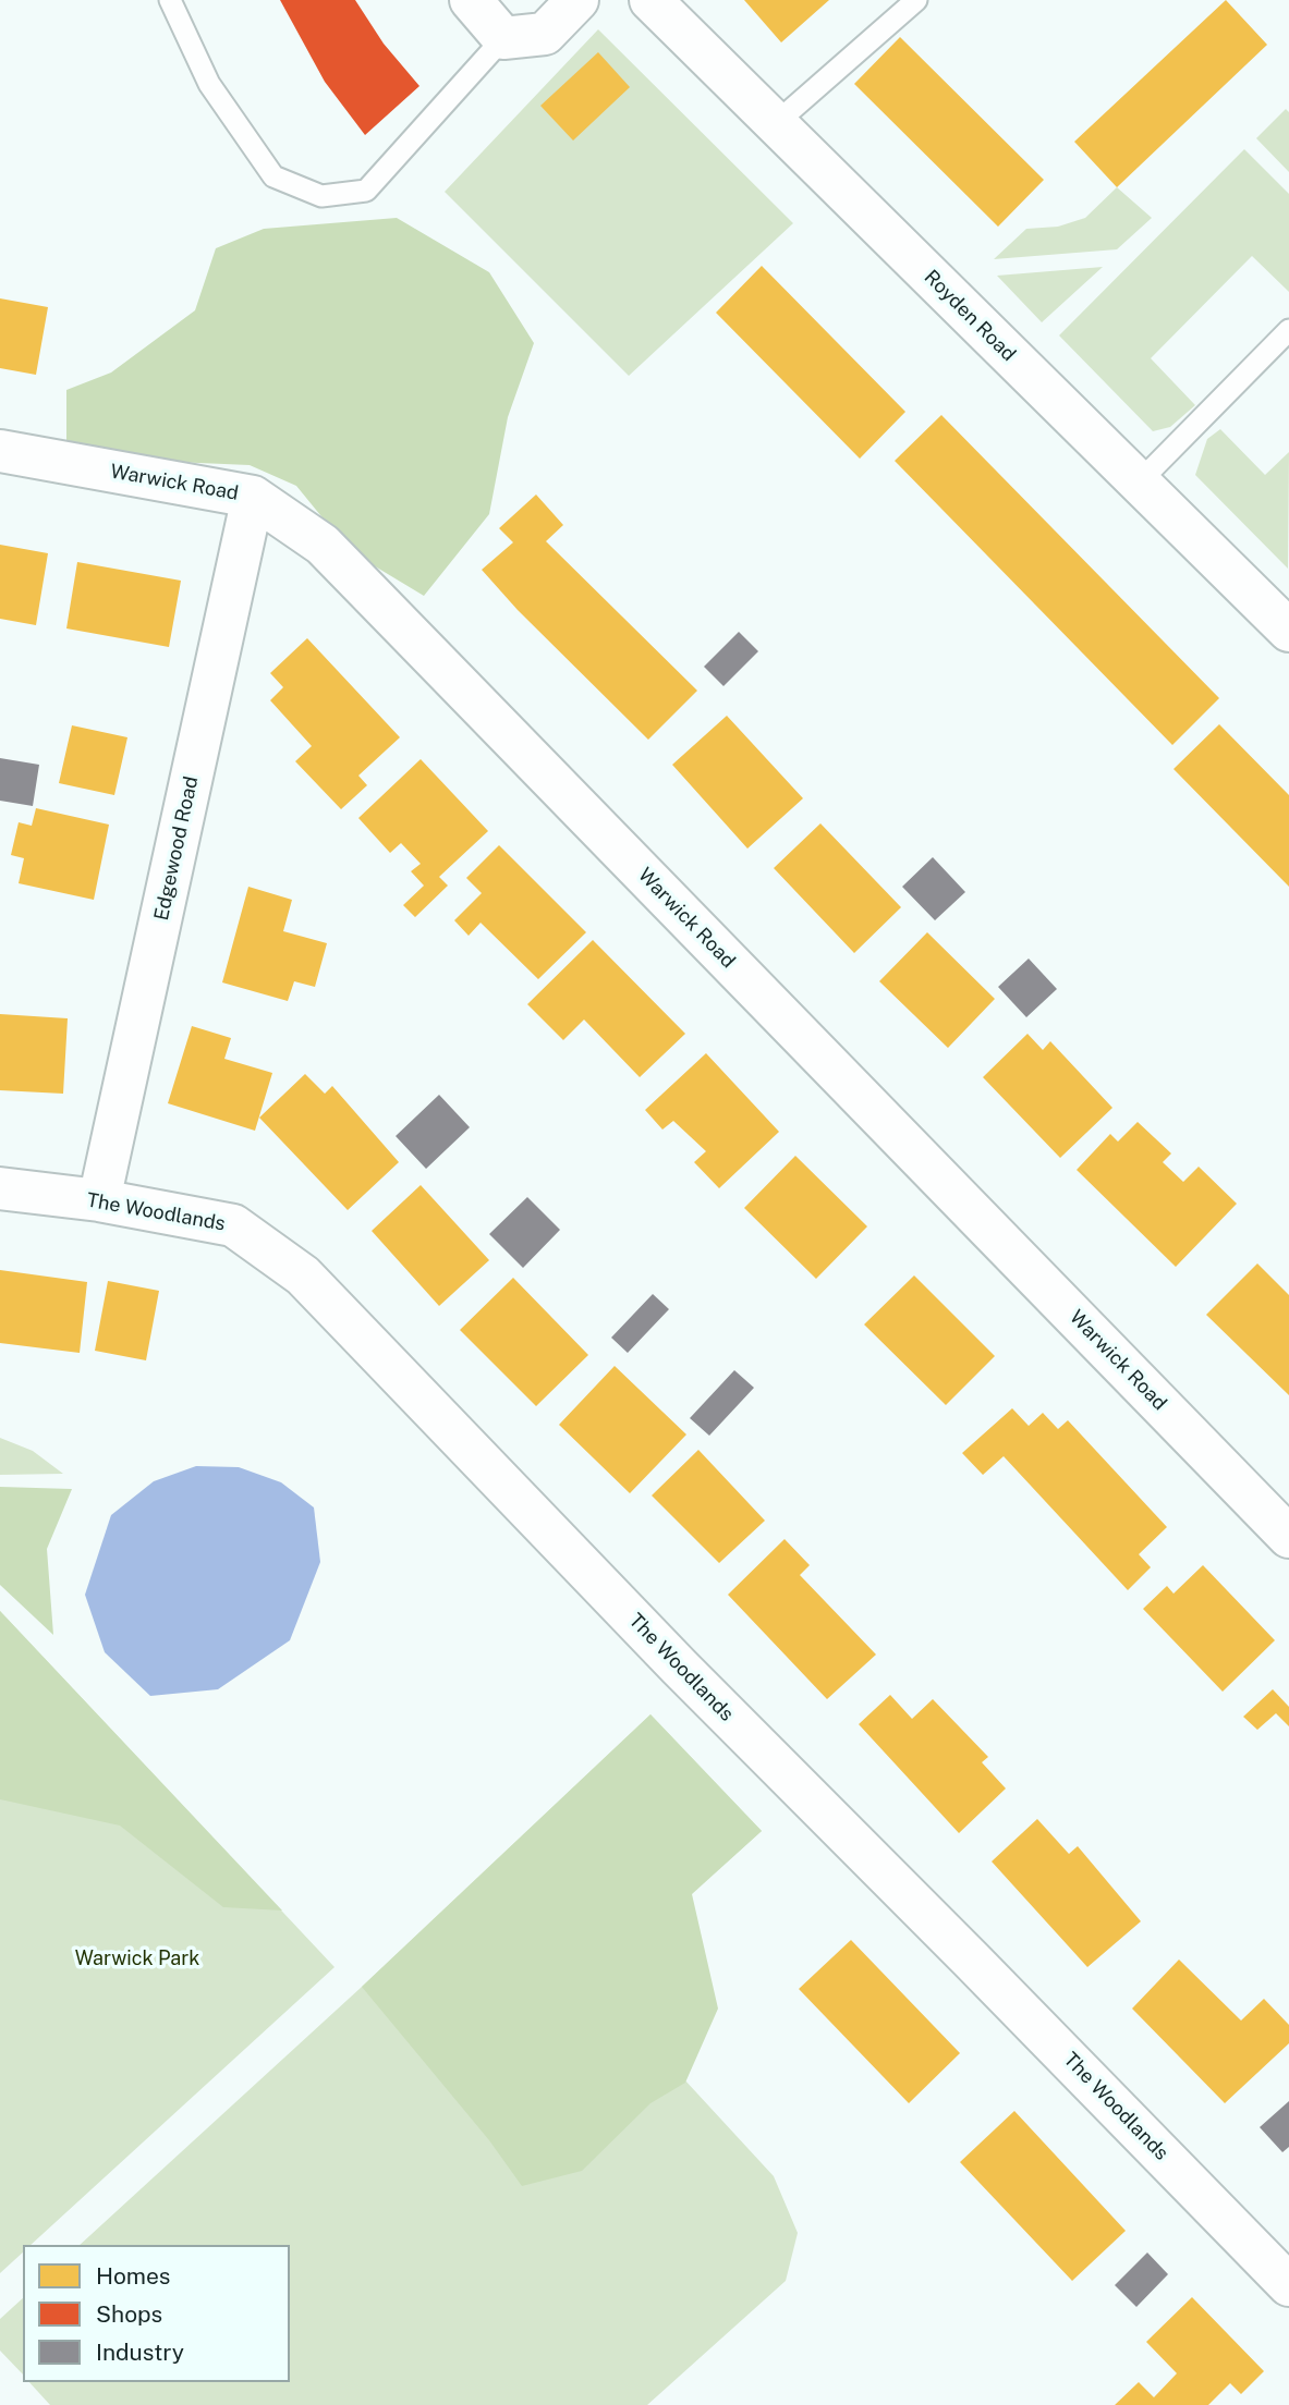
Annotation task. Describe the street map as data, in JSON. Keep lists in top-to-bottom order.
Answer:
{
  "streets": {
    "street": [
      "Royden Road",
      "Warwick Road",
      "Edgewood Road",
      "The Woodlands"
    ]
  },
  "crossings": [
    ["Warwick Road", "Edgewood Road"],
    ["Edgewood Road", "The Woodlands"]
  ],
  "parks": ["Warwick Park"],
  "legend": ["Homes", "Shops", "Industry"]
}
